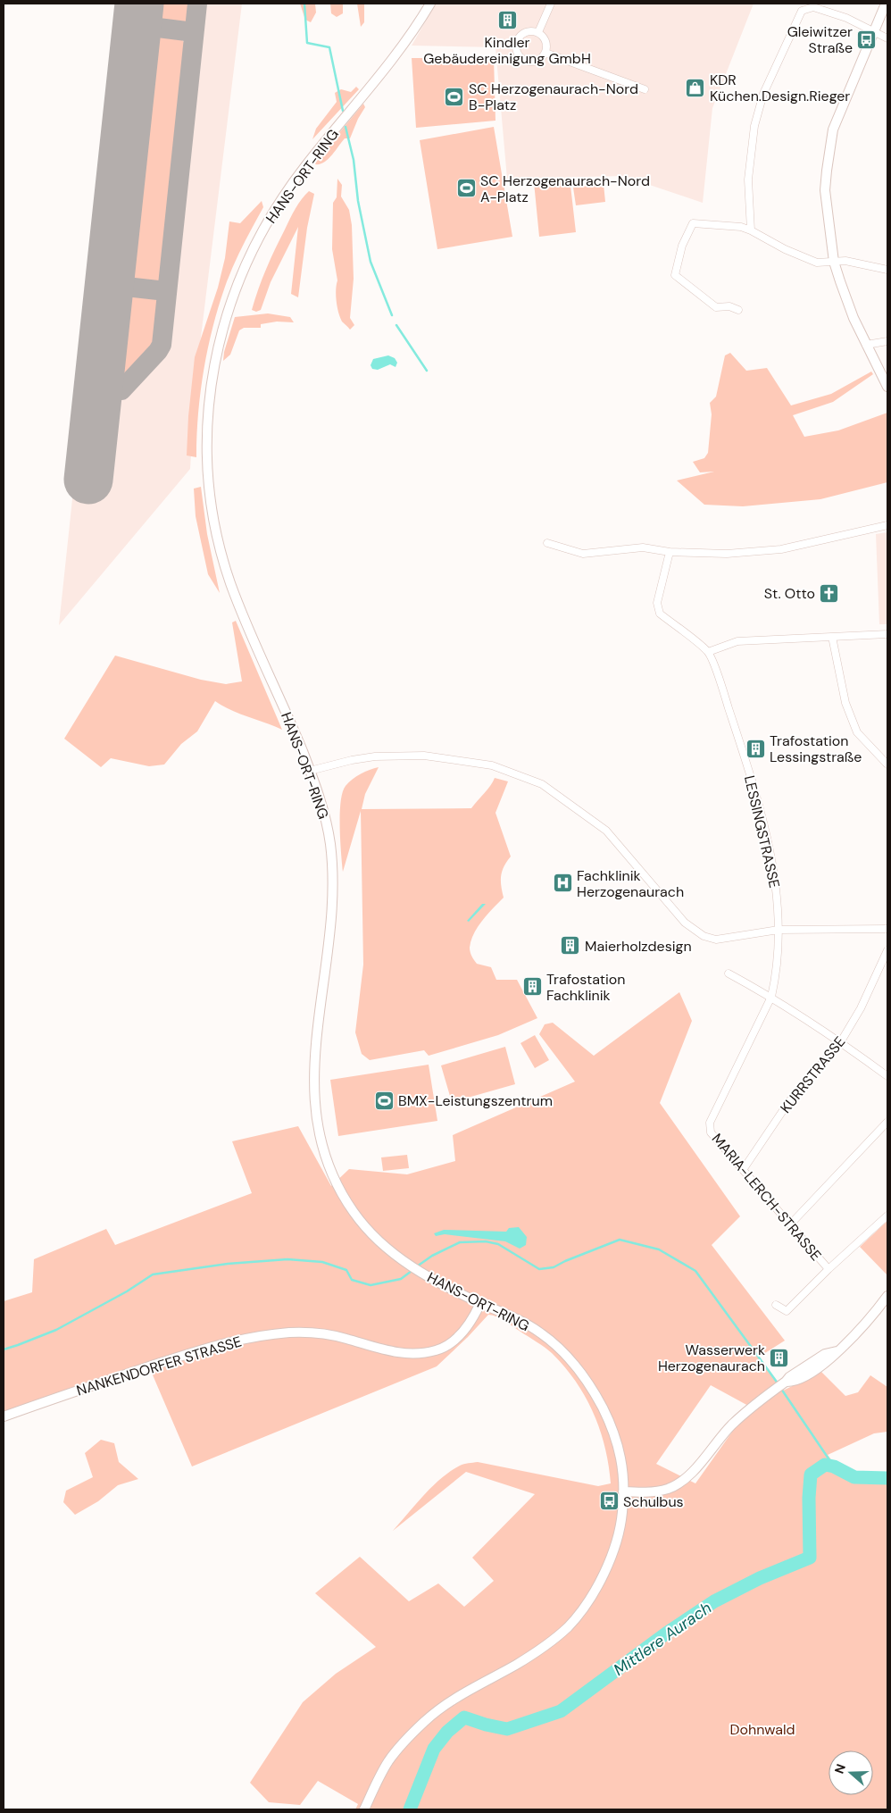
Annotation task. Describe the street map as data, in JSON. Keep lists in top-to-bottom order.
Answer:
{
  "streets": {
    "main road": ["HANS-ORT-RING", "NANKENDORFER STRASSE"],
    "street": ["LESSINGSTRASSE", "KURRSTRASSE", "MARIA-LERCH-STRASSE"]
  },
  "crossings": [
    ["HANS-ORT-RING", "NANKENDORFER STRASSE"],
    ["LESSINGSTRASSE", "MARIA-LERCH-STRASSE"],
    ["KURRSTRASSE", "MARIA-LERCH-STRASSE"]
  ],
  "water": ["Mittlere Aurach"],
  "parks": ["Dohnwald"],
  "places": {
    "building": [
      "Kindler Gebäudereinigung GmbH",
      "Trafostation Lessingstraße",
      "Maierholzdesign",
      "Trafostation Fachklinik",
      "Wasserwerk Herzogenaurach"
    ],
    "bus stop": ["Gleiwitzer Straße", "Schulbus"],
    "shop": ["KDR Küchen.Design.Rieger"],
    "sports": ["SC Herzogenaurach-Nord B-Platz", "SC Herzogenaurach-Nord A-Platz", "BMX-Leistungszentrum"],
    "church": ["St. Otto"],
    "hospital": ["Fachklinik Herzogenaurach"]
  },
  "north": "left"
}
